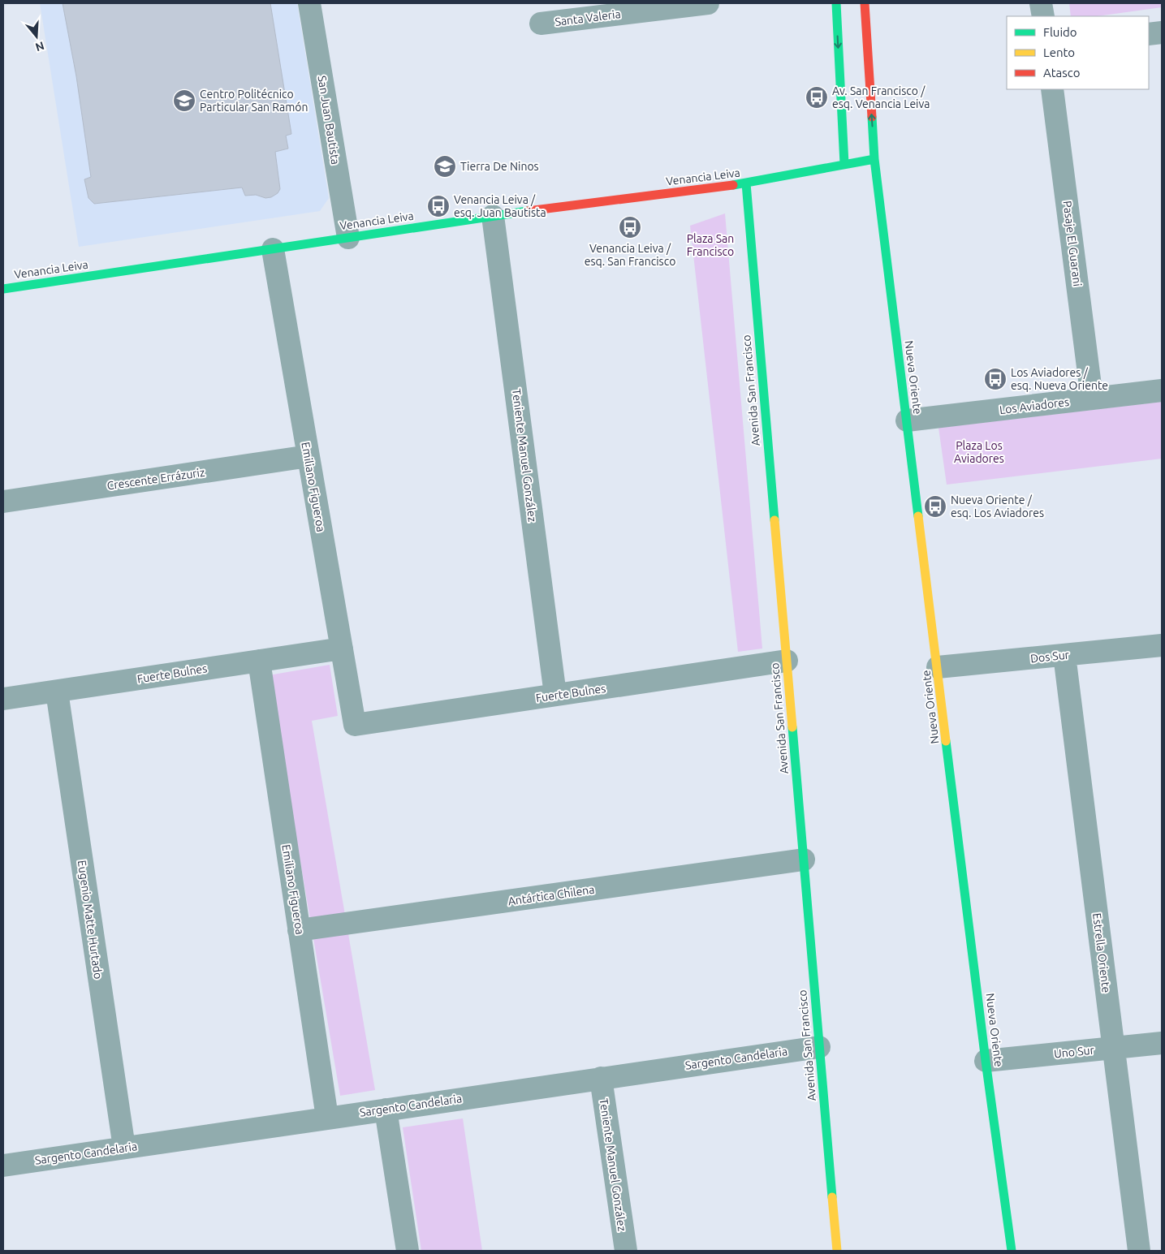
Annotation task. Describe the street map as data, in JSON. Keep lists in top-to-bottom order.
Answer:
{
  "streets": {
    "main road": ["Venancia Leiva", "Nueva Oriente", "Avenida San Francisco"],
    "street": [
      "Santa Valeria",
      "San Juan Bautista",
      "Pasaje El Guarani",
      "Los Aviadores",
      "Teniente Manuel González",
      "Crescente Errázuriz",
      "Emiliano Figueroa",
      "Dos Sur",
      "Fuerte Bulnes",
      "Antártica Chilena",
      "Eugenio Matte Hurtado",
      "Estrella Oriente",
      "Uno Sur",
      "Sargento Candelaria"
    ]
  },
  "crossings": [
    ["San Juan Bautista", "Venancia Leiva"],
    ["Venancia Leiva", "Nueva Oriente"],
    ["Venancia Leiva", "Avenida San Francisco"],
    ["Venancia Leiva", "Teniente Manuel González"],
    ["Venancia Leiva", "Emiliano Figueroa"],
    ["Pasaje El Guarani", "Los Aviadores"],
    ["Nueva Oriente", "Los Aviadores"],
    ["Nueva Oriente", "Dos Sur"],
    ["Nueva Oriente", "Uno Sur"],
    ["Avenida San Francisco", "Fuerte Bulnes"],
    ["Avenida San Francisco", "Antártica Chilena"],
    ["Avenida San Francisco", "Sargento Candelaria"],
    ["Teniente Manuel González", "Fuerte Bulnes"],
    ["Teniente Manuel González", "Sargento Candelaria"],
    ["Crescente Errázuriz", "Emiliano Figueroa"],
    ["Emiliano Figueroa", "Fuerte Bulnes"],
    ["Emiliano Figueroa", "Antártica Chilena"],
    ["Emiliano Figueroa", "Sargento Candelaria"],
    ["Dos Sur", "Estrella Oriente"],
    ["Fuerte Bulnes", "Eugenio Matte Hurtado"],
    ["Eugenio Matte Hurtado", "Sargento Candelaria"],
    ["Estrella Oriente", "Uno Sur"]
  ],
  "parks": ["Plaza San Francisco", "Plaza Los Aviadores"],
  "places": {
    "bus stop": [
      "Av. San Francisco / esq. Venancia Leiva",
      "Venancia Leiva / esq. Juan Bautista",
      "Venancia Leiva / esq. San Francisco",
      "Los Aviadores / esq. Nueva Oriente",
      "Nueva Oriente / esq. Los Aviadores"
    ],
    "school or university": ["Centro Politécnico Particular San Ramón", "Tierra De Ninos"]
  },
  "legend": ["Fluido", "Lento", "Atasco"],
  "north": "bottom"
}
